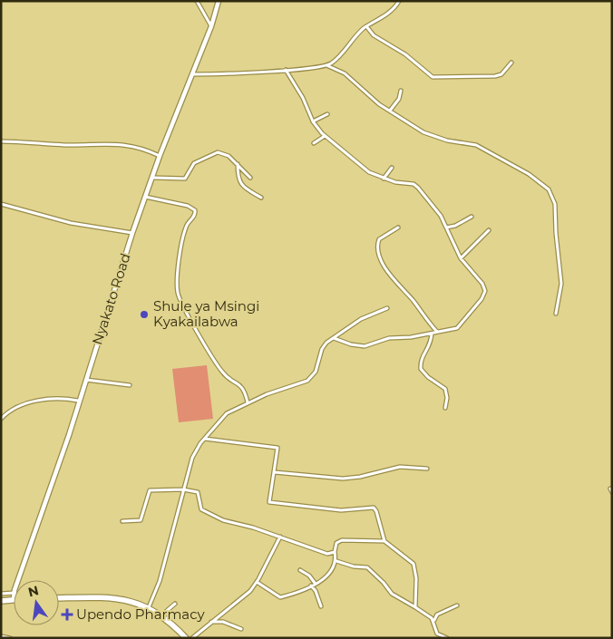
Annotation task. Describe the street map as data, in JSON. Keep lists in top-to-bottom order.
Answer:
{
  "streets": {
    "street": ["Nyakato Road"]
  },
  "places": {
    "other": ["Shule ya Msingi Kyakailabwa"],
    "health": ["Upendo Pharmacy"]
  },
  "north": "top"
}
